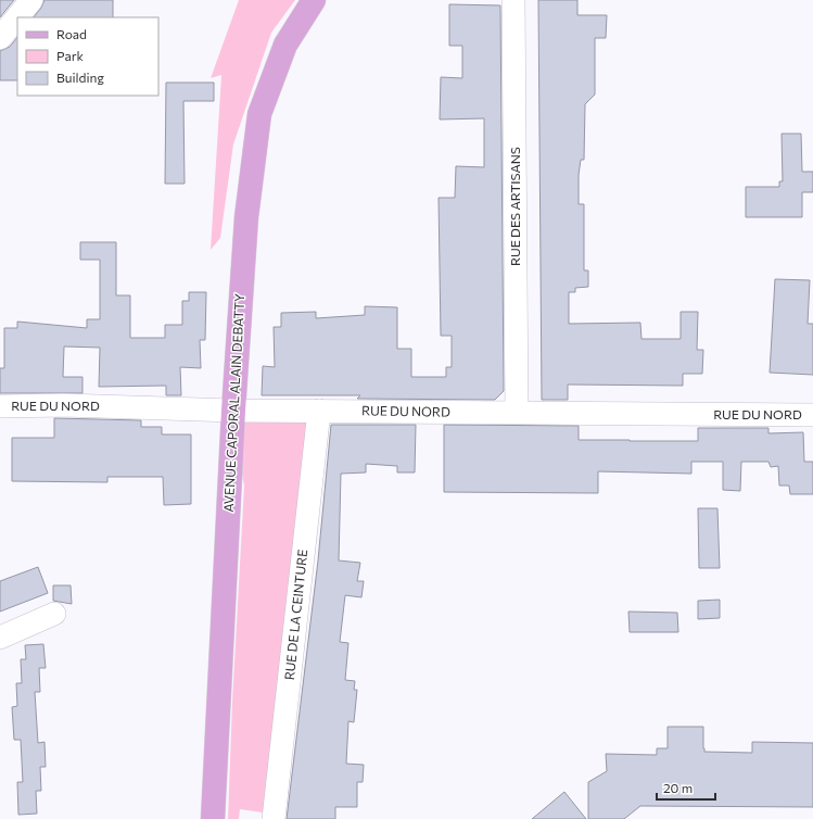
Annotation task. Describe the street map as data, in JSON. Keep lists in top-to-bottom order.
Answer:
{
  "streets": {
    "main road": ["AVENUE CAPORAL ALAIN DEBATTY"],
    "street": ["RUE DES ARTISANS", "RUE DU NORD", "RUE DE LA CEINTURE"]
  },
  "crossings": [
    ["RUE DES ARTISANS", "RUE DU NORD"],
    ["AVENUE CAPORAL ALAIN DEBATTY", "RUE DU NORD"],
    ["RUE DU NORD", "RUE DE LA CEINTURE"]
  ],
  "legend": ["Road", "Park", "Building"],
  "scale_bar": "20 m"
}
